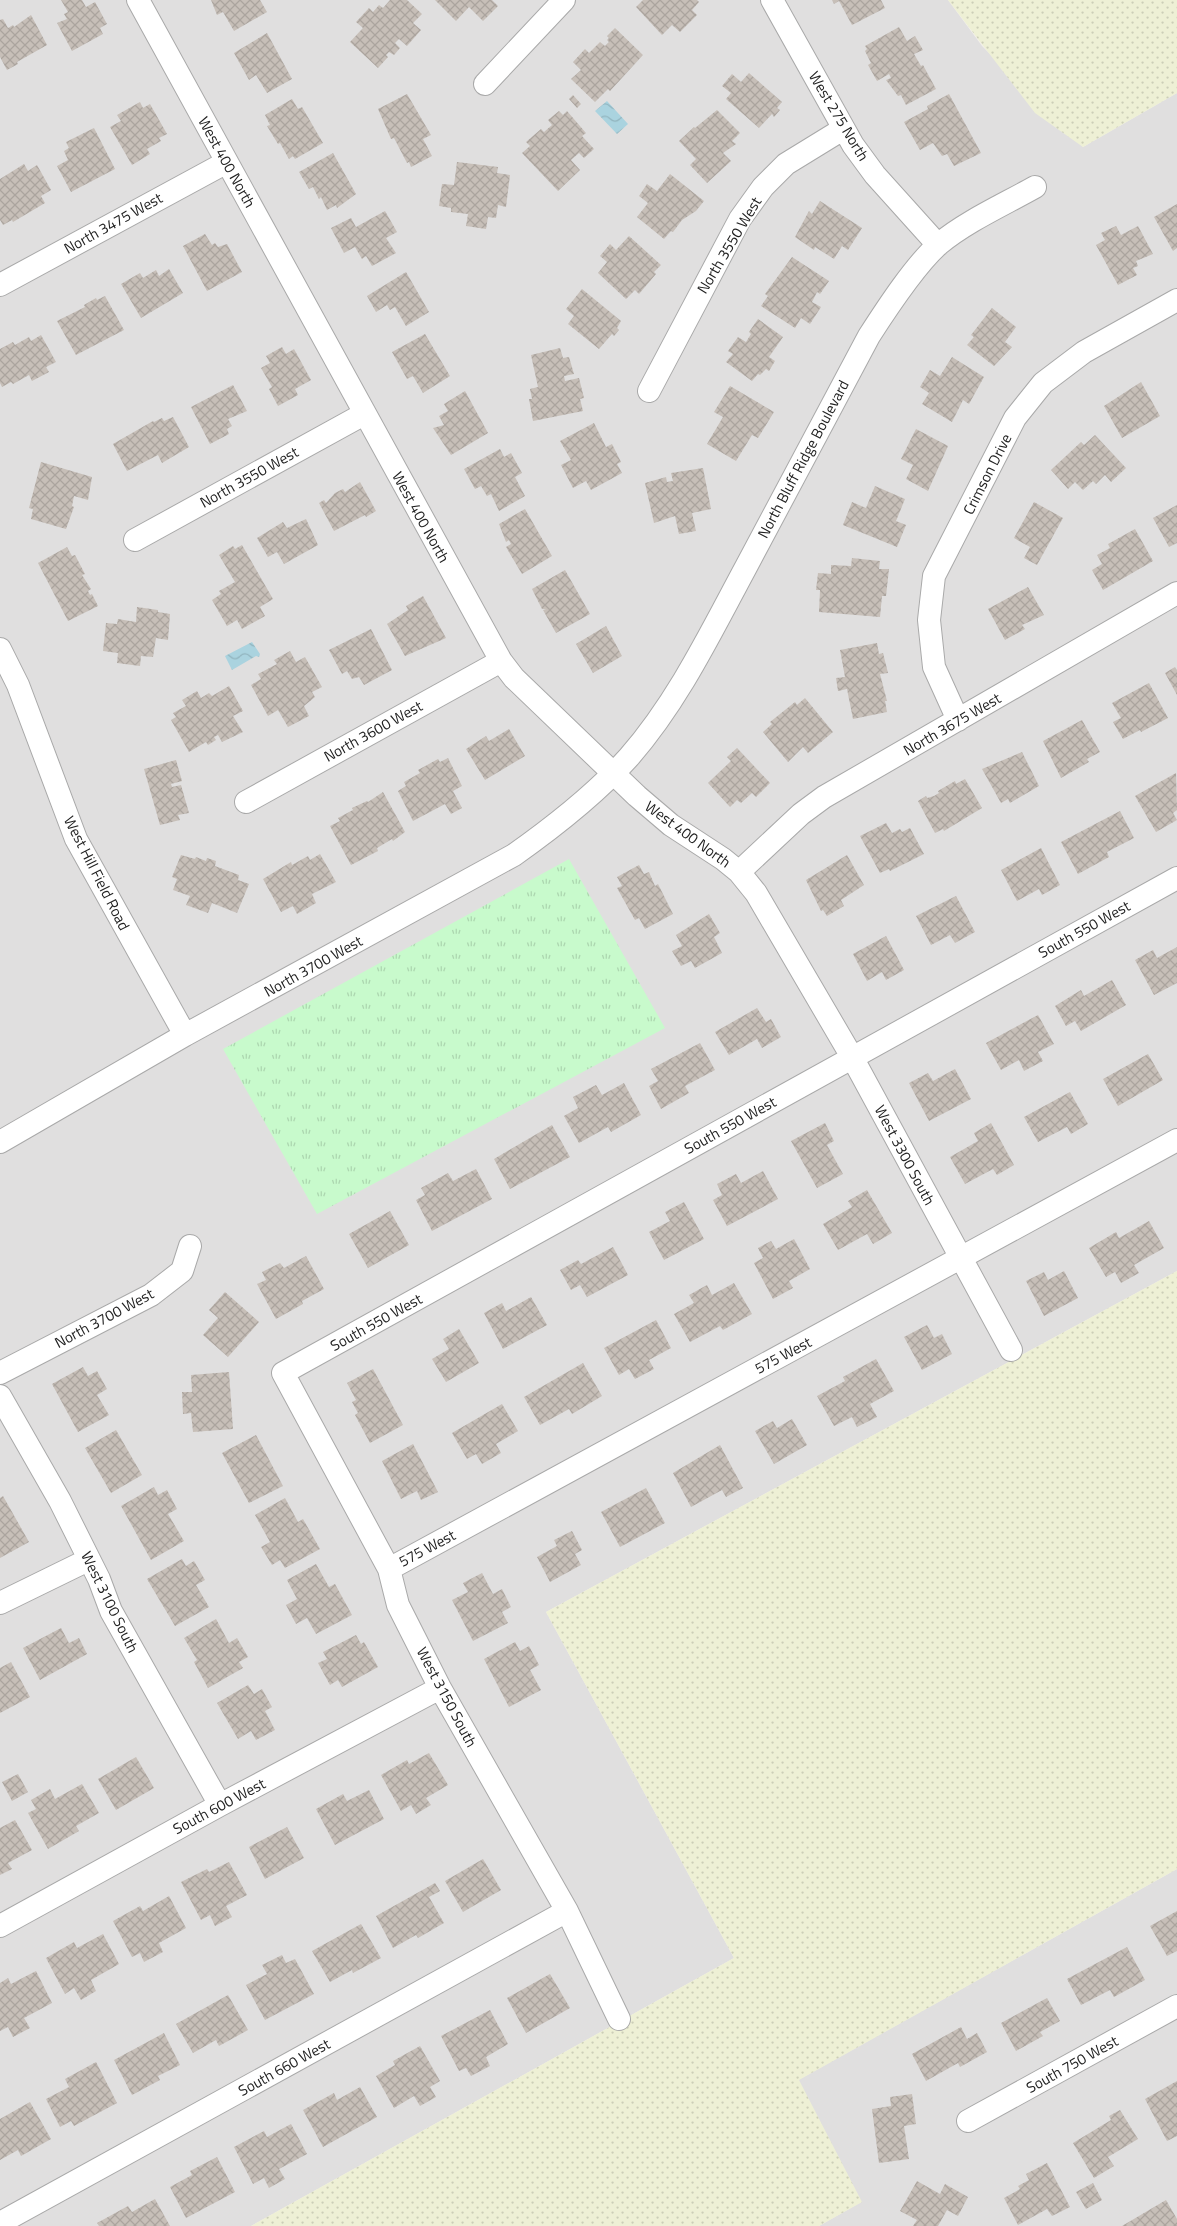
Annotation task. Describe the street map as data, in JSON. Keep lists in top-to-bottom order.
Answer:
{
  "streets": {
    "street": [
      "West 275 North",
      "West 400 North",
      "North 3475 West",
      "North 3550 West",
      "North Bluff Ridge Boulevard",
      "Crimson Drive",
      "North 3675 West",
      "North 3600 West",
      "West Hill Field Road",
      "South 550 West",
      "North 3700 West",
      "West 3300 South",
      "575 West",
      "West 3100 South",
      "West 3150 South",
      "South 600 West",
      "South 750 West",
      "South 660 West"
    ]
  },
  "crossings": [
    ["West 275 North", "North 3550 West"],
    ["West 275 North", "North Bluff Ridge Boulevard"],
    ["West 400 North", "North 3475 West"],
    ["West 400 North", "North 3550 West"],
    ["West 400 North", "North Bluff Ridge Boulevard"],
    ["West 400 North", "North 3675 West"],
    ["West 400 North", "North 3600 West"],
    ["West 400 North", "North 3700 West"],
    ["West 400 North", "West 3300 South"],
    ["North Bluff Ridge Boulevard", "North 3700 West"],
    ["Crimson Drive", "North 3675 West"],
    ["West Hill Field Road", "North 3700 West"],
    ["South 550 West", "West 3300 South"],
    ["South 550 West", "West 3150 South"],
    ["West 3300 South", "575 West"],
    ["575 West", "West 3150 South"],
    ["West 3100 South", "South 600 West"],
    ["West 3150 South", "South 600 West"],
    ["West 3150 South", "South 660 West"]
  ]
}
